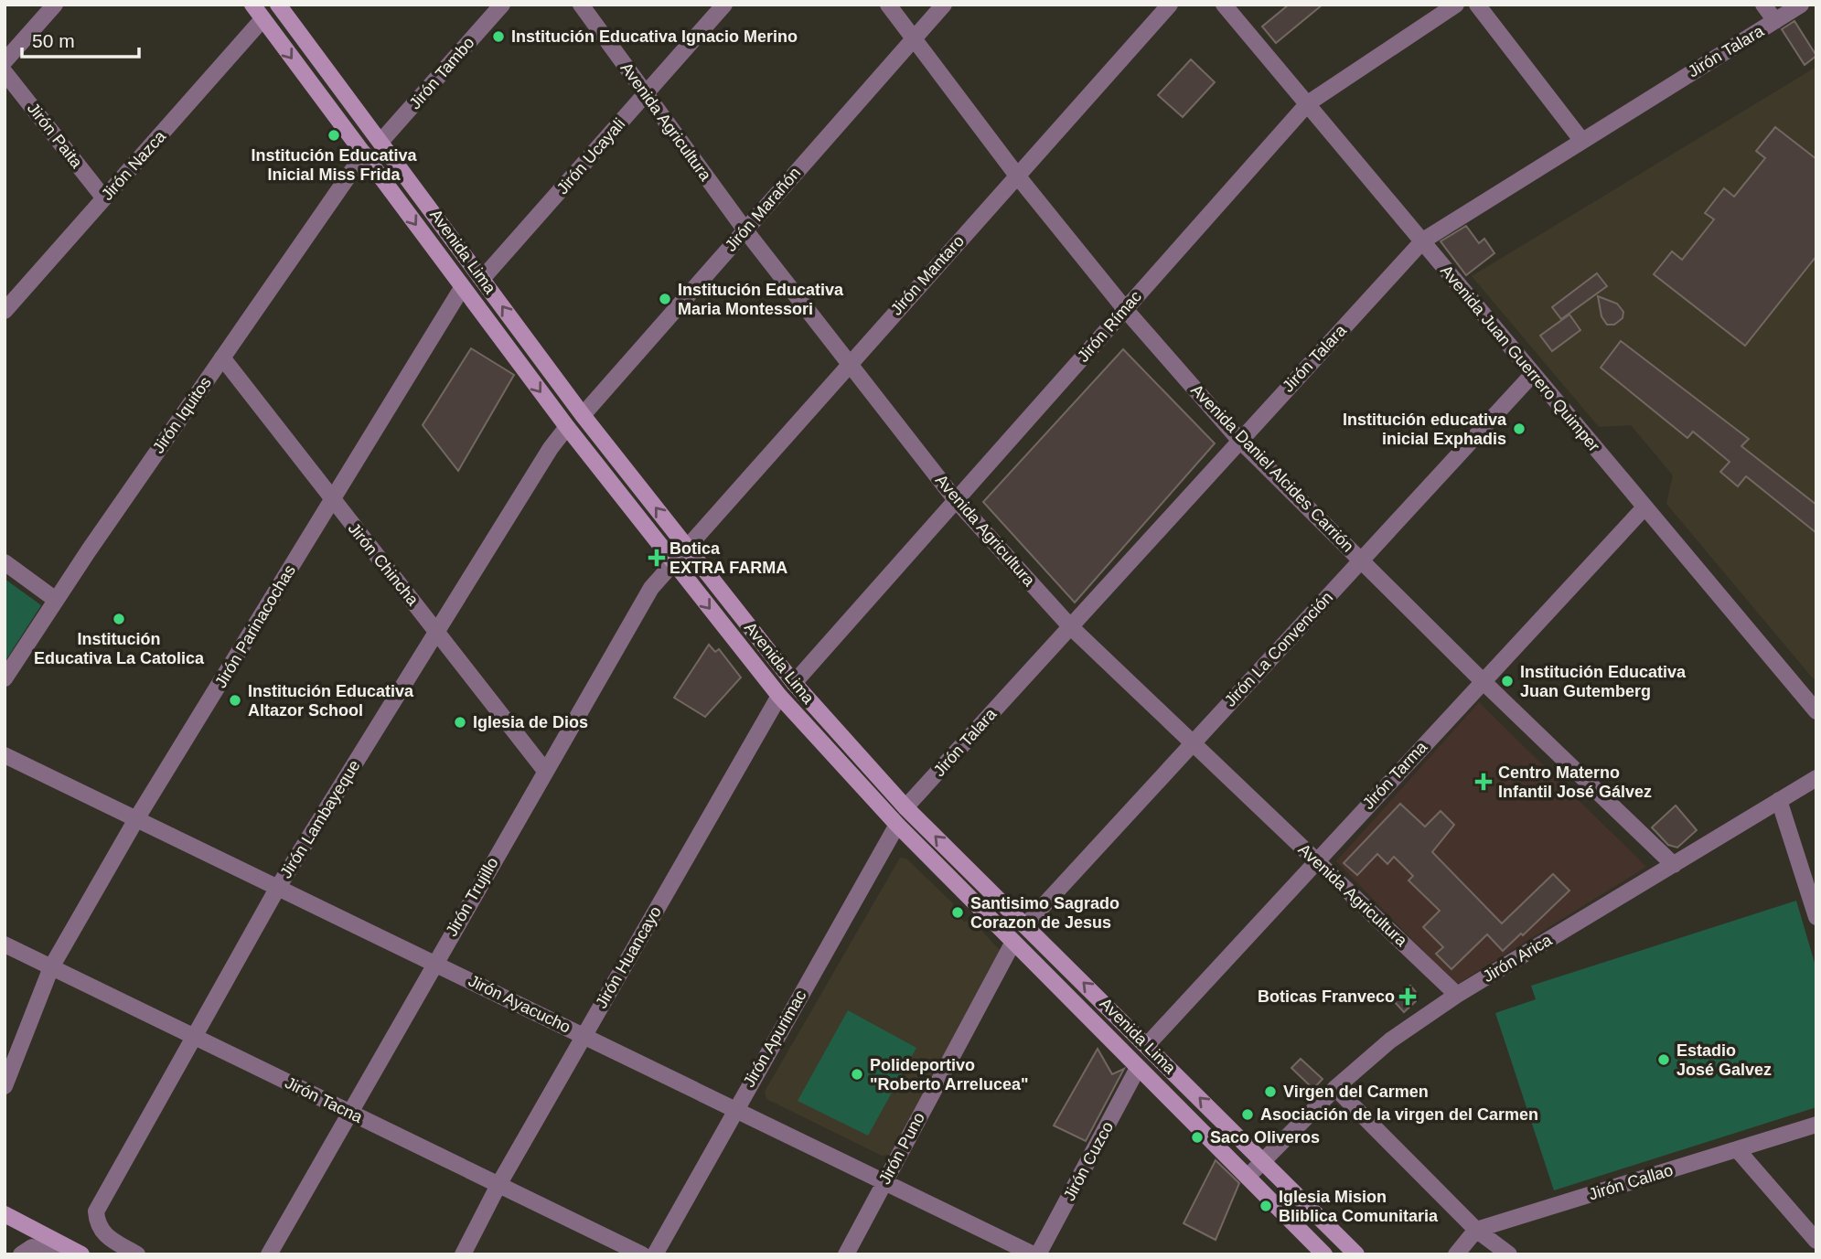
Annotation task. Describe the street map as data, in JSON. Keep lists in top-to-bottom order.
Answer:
{
  "streets": {
    "main road": ["Avenida Lima"],
    "street": [
      "Jirón Talara",
      "Jirón Tambo",
      "Avenida Agricultura",
      "Jirón Paita",
      "Jirón Ucayali",
      "Jirón Nazca",
      "Jirón Marañón",
      "Jirón Mantaro",
      "Jirón Rímac",
      "Avenida Juan Guerrero Quimper",
      "Jirón Iquitos",
      "Avenida Daniel Alcides Carrión",
      "Jirón Chincha",
      "Jirón Parinacochas",
      "Jirón La Convención",
      "Jirón Tarma",
      "Jirón Lambayeque",
      "Jirón Trujillo",
      "Jirón Huancayo",
      "Jirón Arica",
      "Jirón Ayacucho",
      "Jirón Apurimac",
      "Jirón Tacna",
      "Jirón Puno",
      "Jirón Cuzco",
      "Jirón Callao"
    ]
  },
  "crossings": [
    ["Jirón Talara", "Avenida Agricultura"],
    ["Jirón Talara", "Avenida Lima"],
    ["Jirón Talara", "Avenida Juan Guerrero Quimper"],
    ["Jirón Talara", "Avenida Daniel Alcides Carrión"],
    ["Jirón Tambo", "Avenida Lima"],
    ["Avenida Agricultura", "Jirón Ucayali"],
    ["Avenida Agricultura", "Jirón Marañón"],
    ["Avenida Agricultura", "Jirón Mantaro"],
    ["Avenida Agricultura", "Jirón Rímac"],
    ["Avenida Agricultura", "Jirón La Convención"],
    ["Avenida Agricultura", "Jirón Tarma"],
    ["Avenida Agricultura", "Jirón Arica"],
    ["Jirón Paita", "Jirón Nazca"],
    ["Jirón Ucayali", "Avenida Lima"],
    ["Jirón Nazca", "Avenida Lima"],
    ["Jirón Marañón", "Avenida Lima"],
    ["Jirón Marañón", "Avenida Daniel Alcides Carrión"],
    ["Avenida Lima", "Jirón Mantaro"],
    ["Avenida Lima", "Jirón Rímac"],
    ["Avenida Lima", "Jirón Iquitos"],
    ["Avenida Lima", "Jirón Parinacochas"],
    ["Avenida Lima", "Jirón La Convención"],
    ["Avenida Lima", "Jirón Tarma"],
    ["Avenida Lima", "Jirón Lambayeque"],
    ["Avenida Lima", "Jirón Trujillo"],
    ["Avenida Lima", "Jirón Huancayo"],
    ["Avenida Lima", "Jirón Arica"],
    ["Avenida Lima", "Jirón Apurimac"],
    ["Avenida Lima", "Jirón Puno"],
    ["Avenida Lima", "Jirón Cuzco"],
    ["Jirón Mantaro", "Avenida Daniel Alcides Carrión"],
    ["Jirón Mantaro", "Jirón Trujillo"],
    ["Jirón Rímac", "Avenida Juan Guerrero Quimper"],
    ["Jirón Rímac", "Avenida Daniel Alcides Carrión"],
    ["Avenida Juan Guerrero Quimper", "Jirón La Convención"],
    ["Avenida Juan Guerrero Quimper", "Jirón Tarma"],
    ["Jirón Iquitos", "Jirón Chincha"],
    ["Avenida Daniel Alcides Carrión", "Jirón La Convención"],
    ["Avenida Daniel Alcides Carrión", "Jirón Tarma"],
    ["Avenida Daniel Alcides Carrión", "Jirón Arica"],
    ["Jirón Chincha", "Jirón Parinacochas"],
    ["Jirón Chincha", "Jirón Lambayeque"],
    ["Jirón Chincha", "Jirón Trujillo"],
    ["Jirón Parinacochas", "Jirón Ayacucho"],
    ["Jirón Parinacochas", "Jirón Tacna"],
    ["Jirón Lambayeque", "Jirón Ayacucho"],
    ["Jirón Lambayeque", "Jirón Tacna"],
    ["Jirón Trujillo", "Jirón Ayacucho"],
    ["Jirón Trujillo", "Jirón Tacna"],
    ["Jirón Huancayo", "Jirón Ayacucho"],
    ["Jirón Huancayo", "Jirón Tacna"],
    ["Jirón Ayacucho", "Jirón Apurimac"],
    ["Jirón Ayacucho", "Jirón Puno"],
    ["Jirón Ayacucho", "Jirón Cuzco"]
  ],
  "places": {
    "other": [
      "Institución Educativa Ignacio Merino",
      "Institución Educativa Inicial Miss Frida",
      "Institución Educativa Maria Montessori",
      "Institución educativa inicial Exphadis",
      "Institución Educativa La Catolica",
      "Institución Educativa Juan Gutemberg",
      "Institución Educativa Altazor School",
      "Iglesia de Dios",
      "Santisimo Sagrado Corazon de Jesus",
      "Estadio José Galvez",
      "Polideportivo \"Roberto Arrelucea\"",
      "Virgen del Carmen",
      "Asociación de la virgen del Carmen",
      "Saco Oliveros",
      "Iglesia Mision Bliblica Comunitaria"
    ],
    "health": ["Botica EXTRA FARMA", "Centro Materno Infantil José Gálvez", "Boticas Franveco"]
  },
  "scale_bar": "50 m"
}
